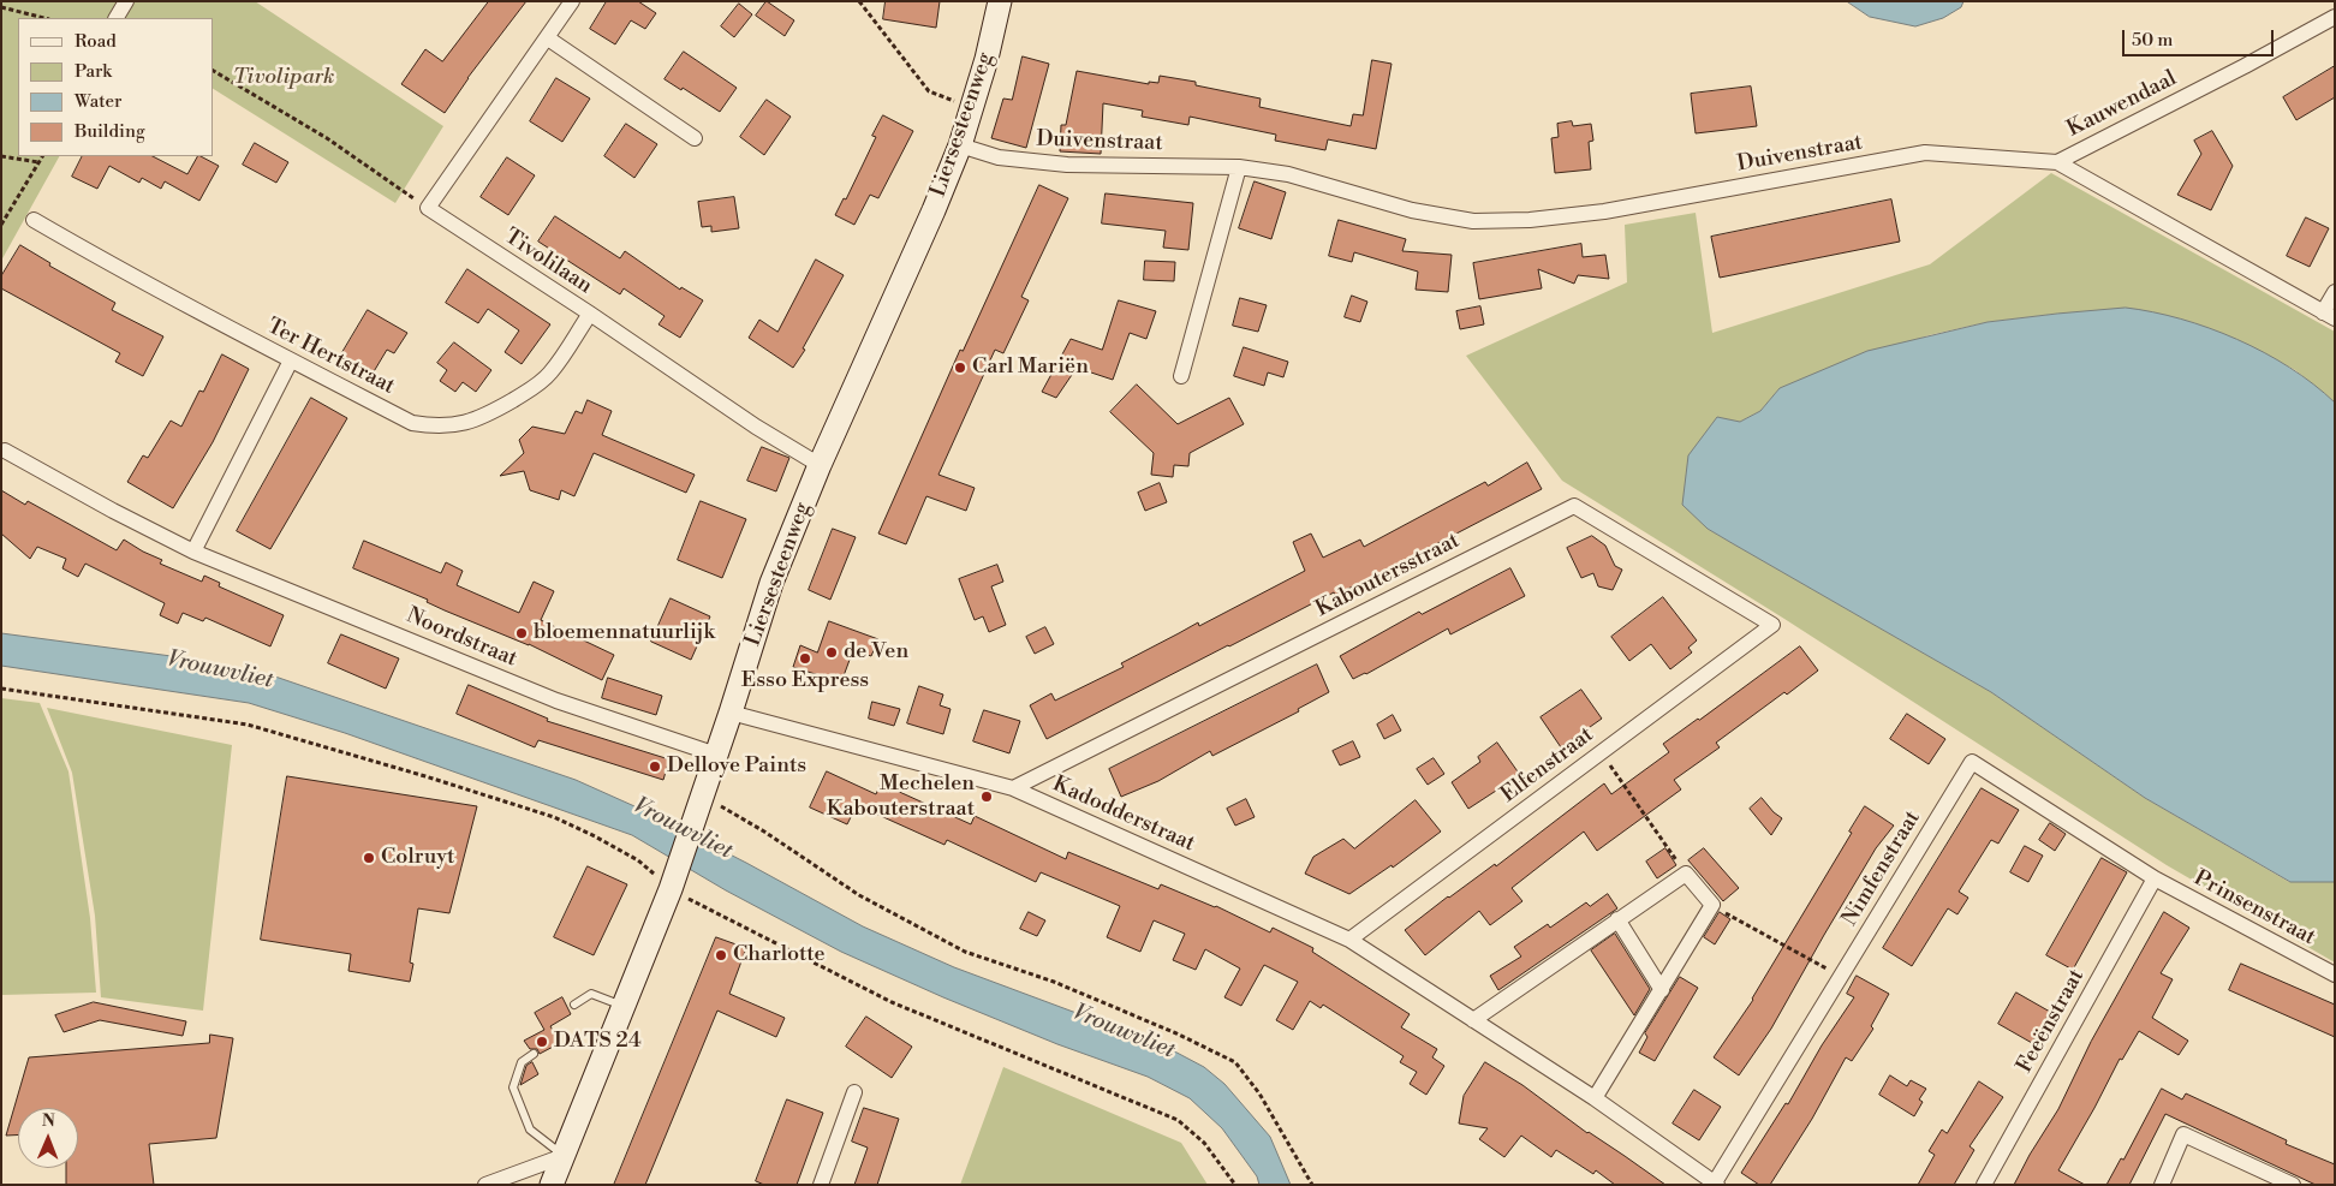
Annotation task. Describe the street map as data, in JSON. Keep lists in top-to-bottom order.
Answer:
{
  "streets": {
    "main road": ["Liersesteenweg"],
    "street": [
      "Kauwendaal",
      "Duivenstraat",
      "Tivolilaan",
      "Ter Hertstraat",
      "Kaboutersstraat",
      "Noordstraat",
      "Elfenstraat",
      "Kadodderstraat",
      "Nimfenstraat",
      "Prinsenstraat",
      "Feeënstraat"
    ]
  },
  "crossings": [
    ["Kauwendaal", "Duivenstraat"],
    ["Liersesteenweg", "Duivenstraat"],
    ["Liersesteenweg", "Tivolilaan"],
    ["Liersesteenweg", "Noordstraat"],
    ["Liersesteenweg", "Kadodderstraat"],
    ["Tivolilaan", "Ter Hertstraat"],
    ["Kaboutersstraat", "Elfenstraat"],
    ["Kaboutersstraat", "Kadodderstraat"],
    ["Elfenstraat", "Kadodderstraat"],
    ["Kadodderstraat", "Nimfenstraat"],
    ["Nimfenstraat", "Prinsenstraat"],
    ["Nimfenstraat", "Feeënstraat"],
    ["Prinsenstraat", "Feeënstraat"]
  ],
  "water": ["Vrouwvliet"],
  "parks": ["Tivolipark"],
  "places": [
    "Carl Mariën",
    "bloemennatuurlijk",
    "de Ven",
    "Esso Express",
    "Delloye Paints",
    "Mechelen Kabouterstraat",
    "Colruyt",
    "Charlotte",
    "DATS 24"
  ],
  "legend": [
    "Road",
    "Park",
    "Water",
    "Building"
  ],
  "scale_bar": "50 m",
  "north": "top"
}
